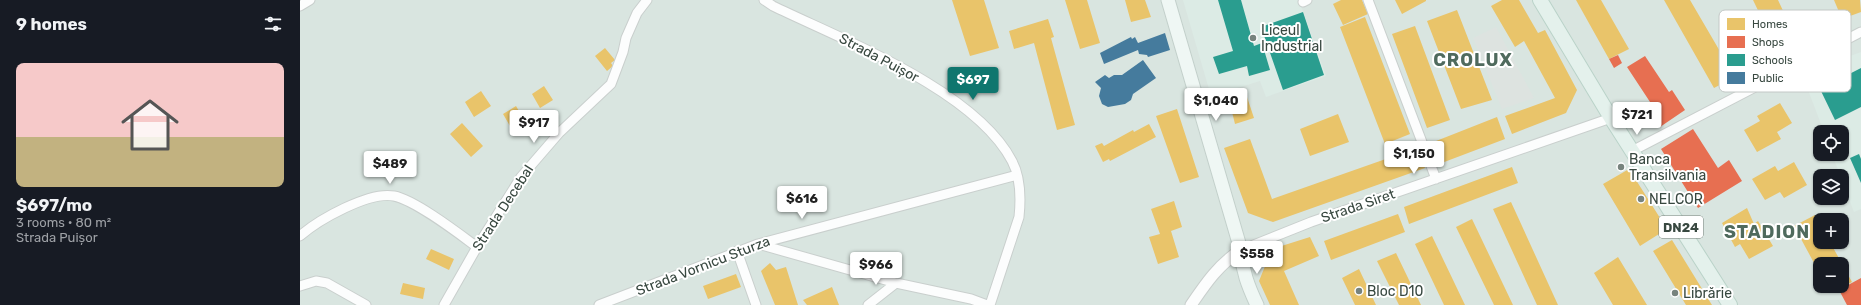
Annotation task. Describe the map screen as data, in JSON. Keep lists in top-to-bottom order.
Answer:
{
  "streets": {
    "main road": ["DN24"],
    "street": [
      "Strada Puișor",
      "Strada Siret",
      "Strada Decebal",
      "Strada Vornicu Sturza"
    ]
  },
  "crossings": [
    ["Strada Puișor", "Strada Vornicu Sturza"],
    ["Strada Siret", "DN24"]
  ],
  "districts": ["CROLUX", "STADION"],
  "places": [
    "Liceul Industrial",
    "Banca Transilvania",
    "NELCOR",
    "Bloc D10",
    "Librărie"
  ],
  "legend": [
    "Homes",
    "Shops",
    "Schools",
    "Public"
  ],
  "page": {
    "heading": "9 homes",
    "list": [
      {
        "name": "$697/mo",
        "note": "3 rooms · 80 m² · Strada Puișor"
      }
    ],
    "price": [
      "$697",
      "$1,040",
      "$721",
      "$917",
      "$1,150",
      "$489",
      "$616",
      "$558",
      "$966"
    ],
    "map_buttons": ["+", "−"]
  }
}
